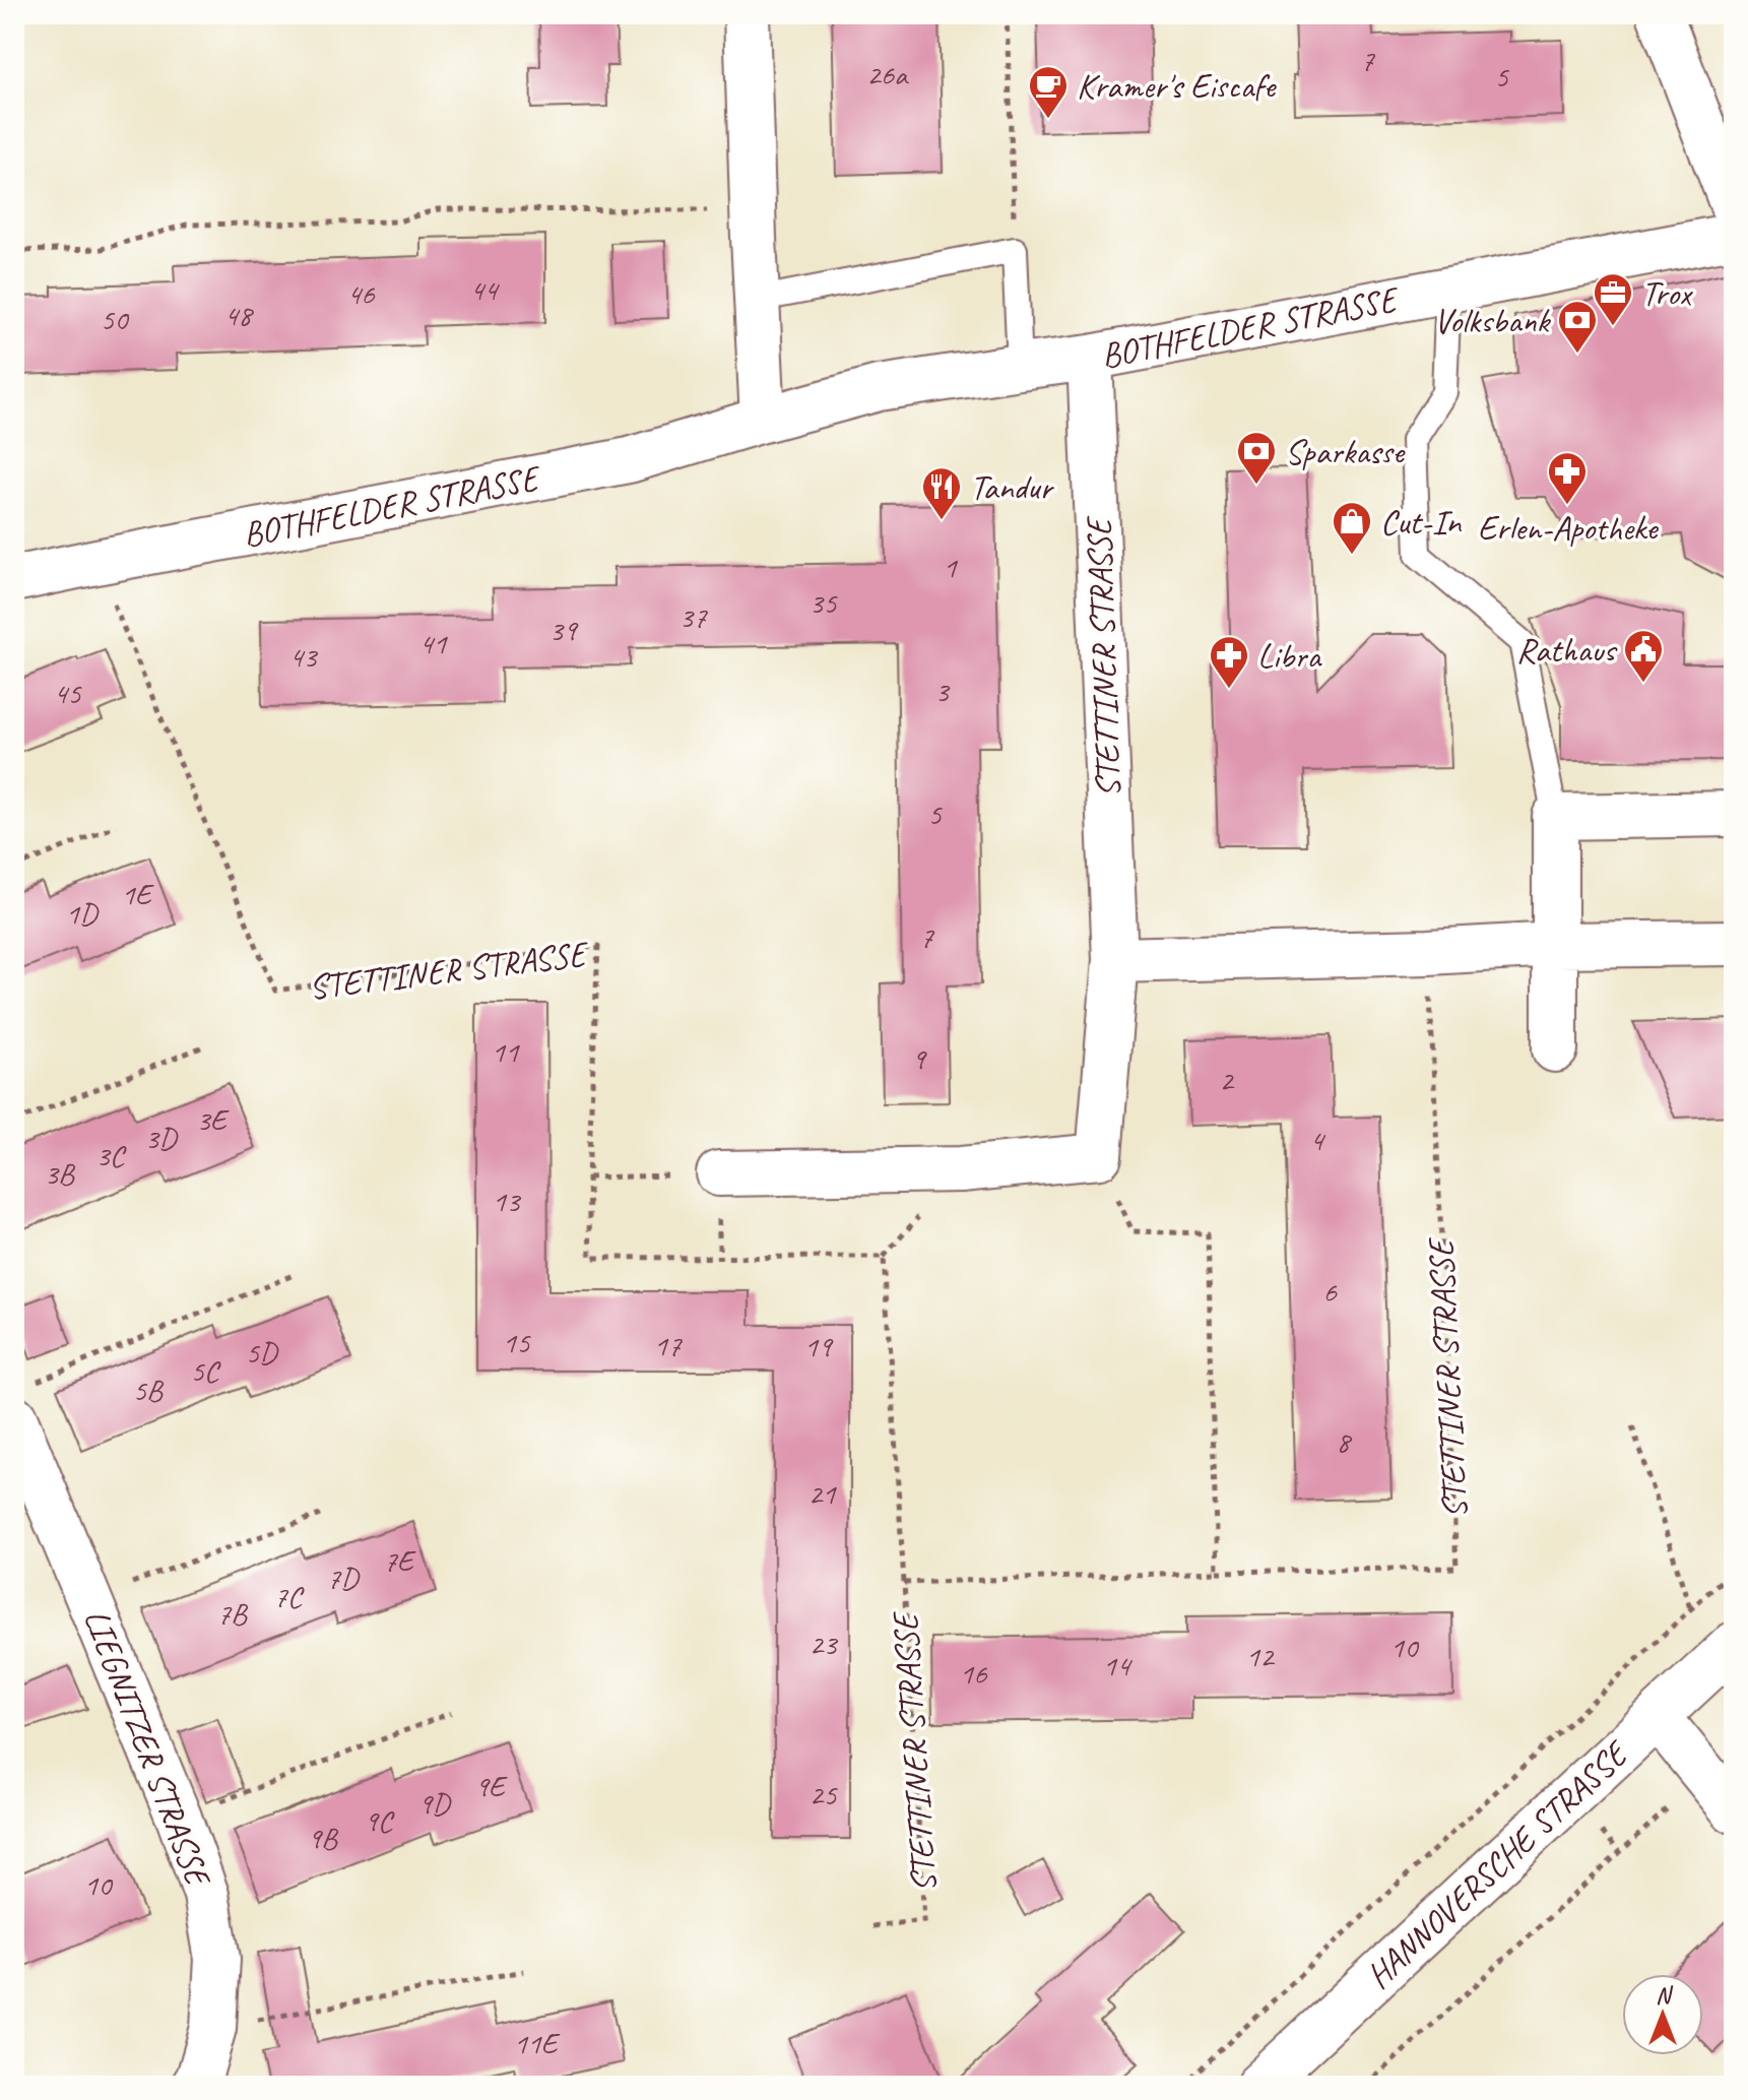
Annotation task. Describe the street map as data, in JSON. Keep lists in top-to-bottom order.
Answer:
{
  "streets": {
    "street": [
      "BOTHFELDER STRASSE",
      "STETTINER STRASSE",
      "LIEGNITZER STRASSE",
      "HANNOVERSCHE STRASSE"
    ]
  },
  "crossings": [
    ["BOTHFELDER STRASSE", "STETTINER STRASSE"]
  ],
  "places": {
    "cafe": ["Kramer's Eiscafe"],
    "office": ["Trox"],
    "bank": ["Volksbank", "Sparkasse"],
    "pharmacy": ["Erlen-Apotheke", "Libra"],
    "restaurant": ["Tandur"],
    "shop": ["Cut-In"],
    "public building": ["Rathaus"]
  },
  "house_numbers": [
    "7",
    "26a",
    "5",
    "44",
    "46",
    "48",
    "50",
    "1",
    "35",
    "37",
    "39",
    "41",
    "43",
    "3",
    "45",
    "5",
    "1E",
    "1D",
    "7",
    "11",
    "9",
    "2",
    "3E",
    "3D",
    "4",
    "3C",
    "3B",
    "13",
    "6",
    "15",
    "17",
    "19",
    "5D",
    "5C",
    "5B",
    "8",
    "21",
    "7E",
    "7D",
    "7C",
    "7B",
    "23",
    "10",
    "12",
    "14",
    "16",
    "9E",
    "25",
    "9D",
    "9C",
    "9B",
    "10",
    "11E"
  ],
  "north": "top"
}
